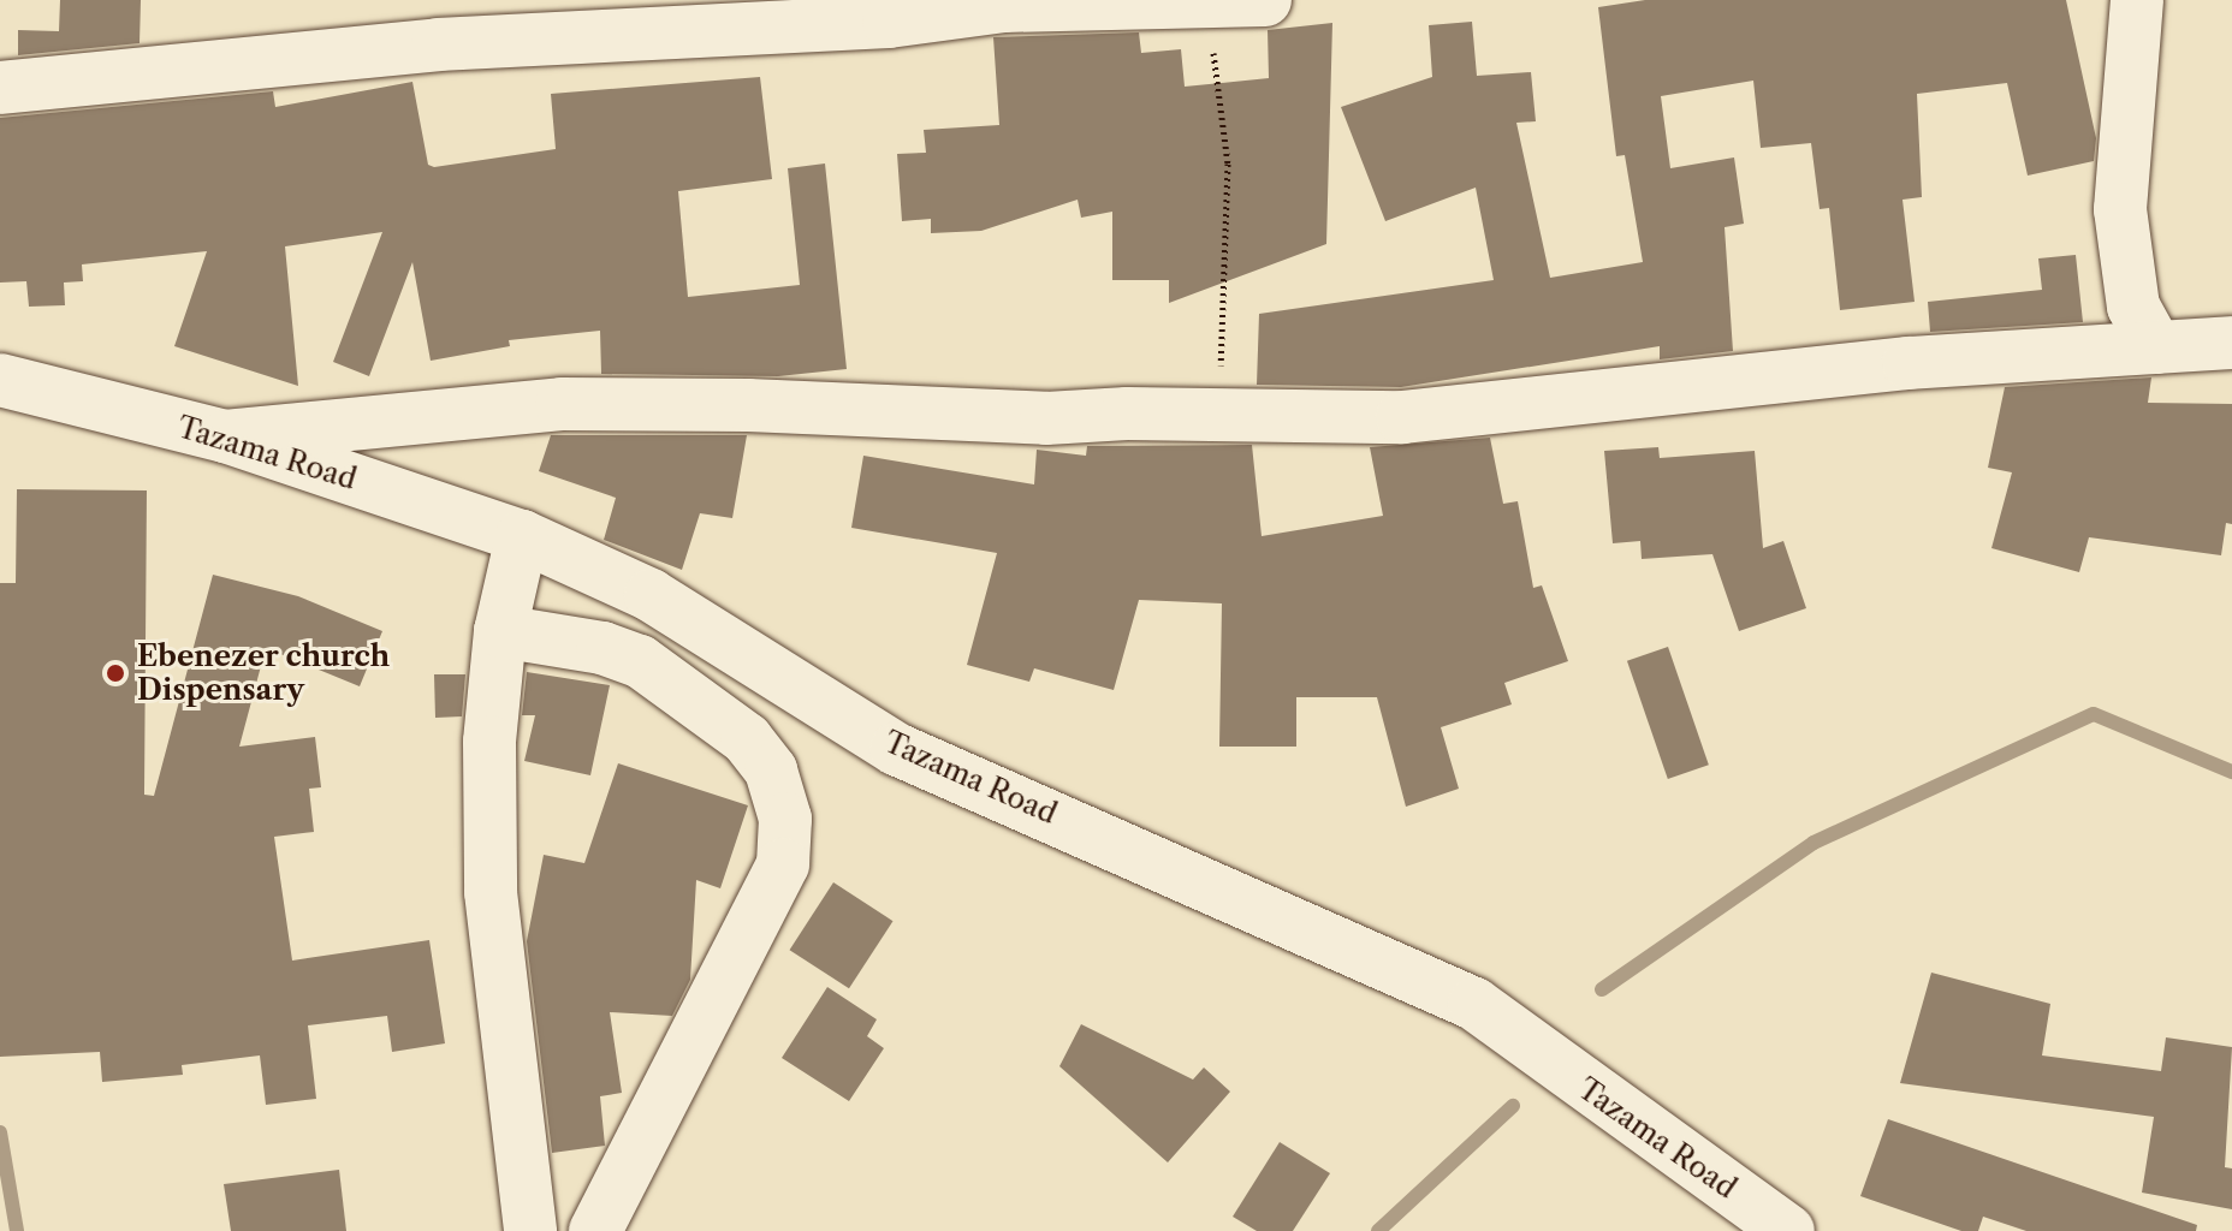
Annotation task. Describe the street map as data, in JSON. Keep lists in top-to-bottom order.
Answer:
{
  "streets": {
    "street": ["Tazama Road"]
  },
  "places": ["Ebenezer church Dispensary"]
}
